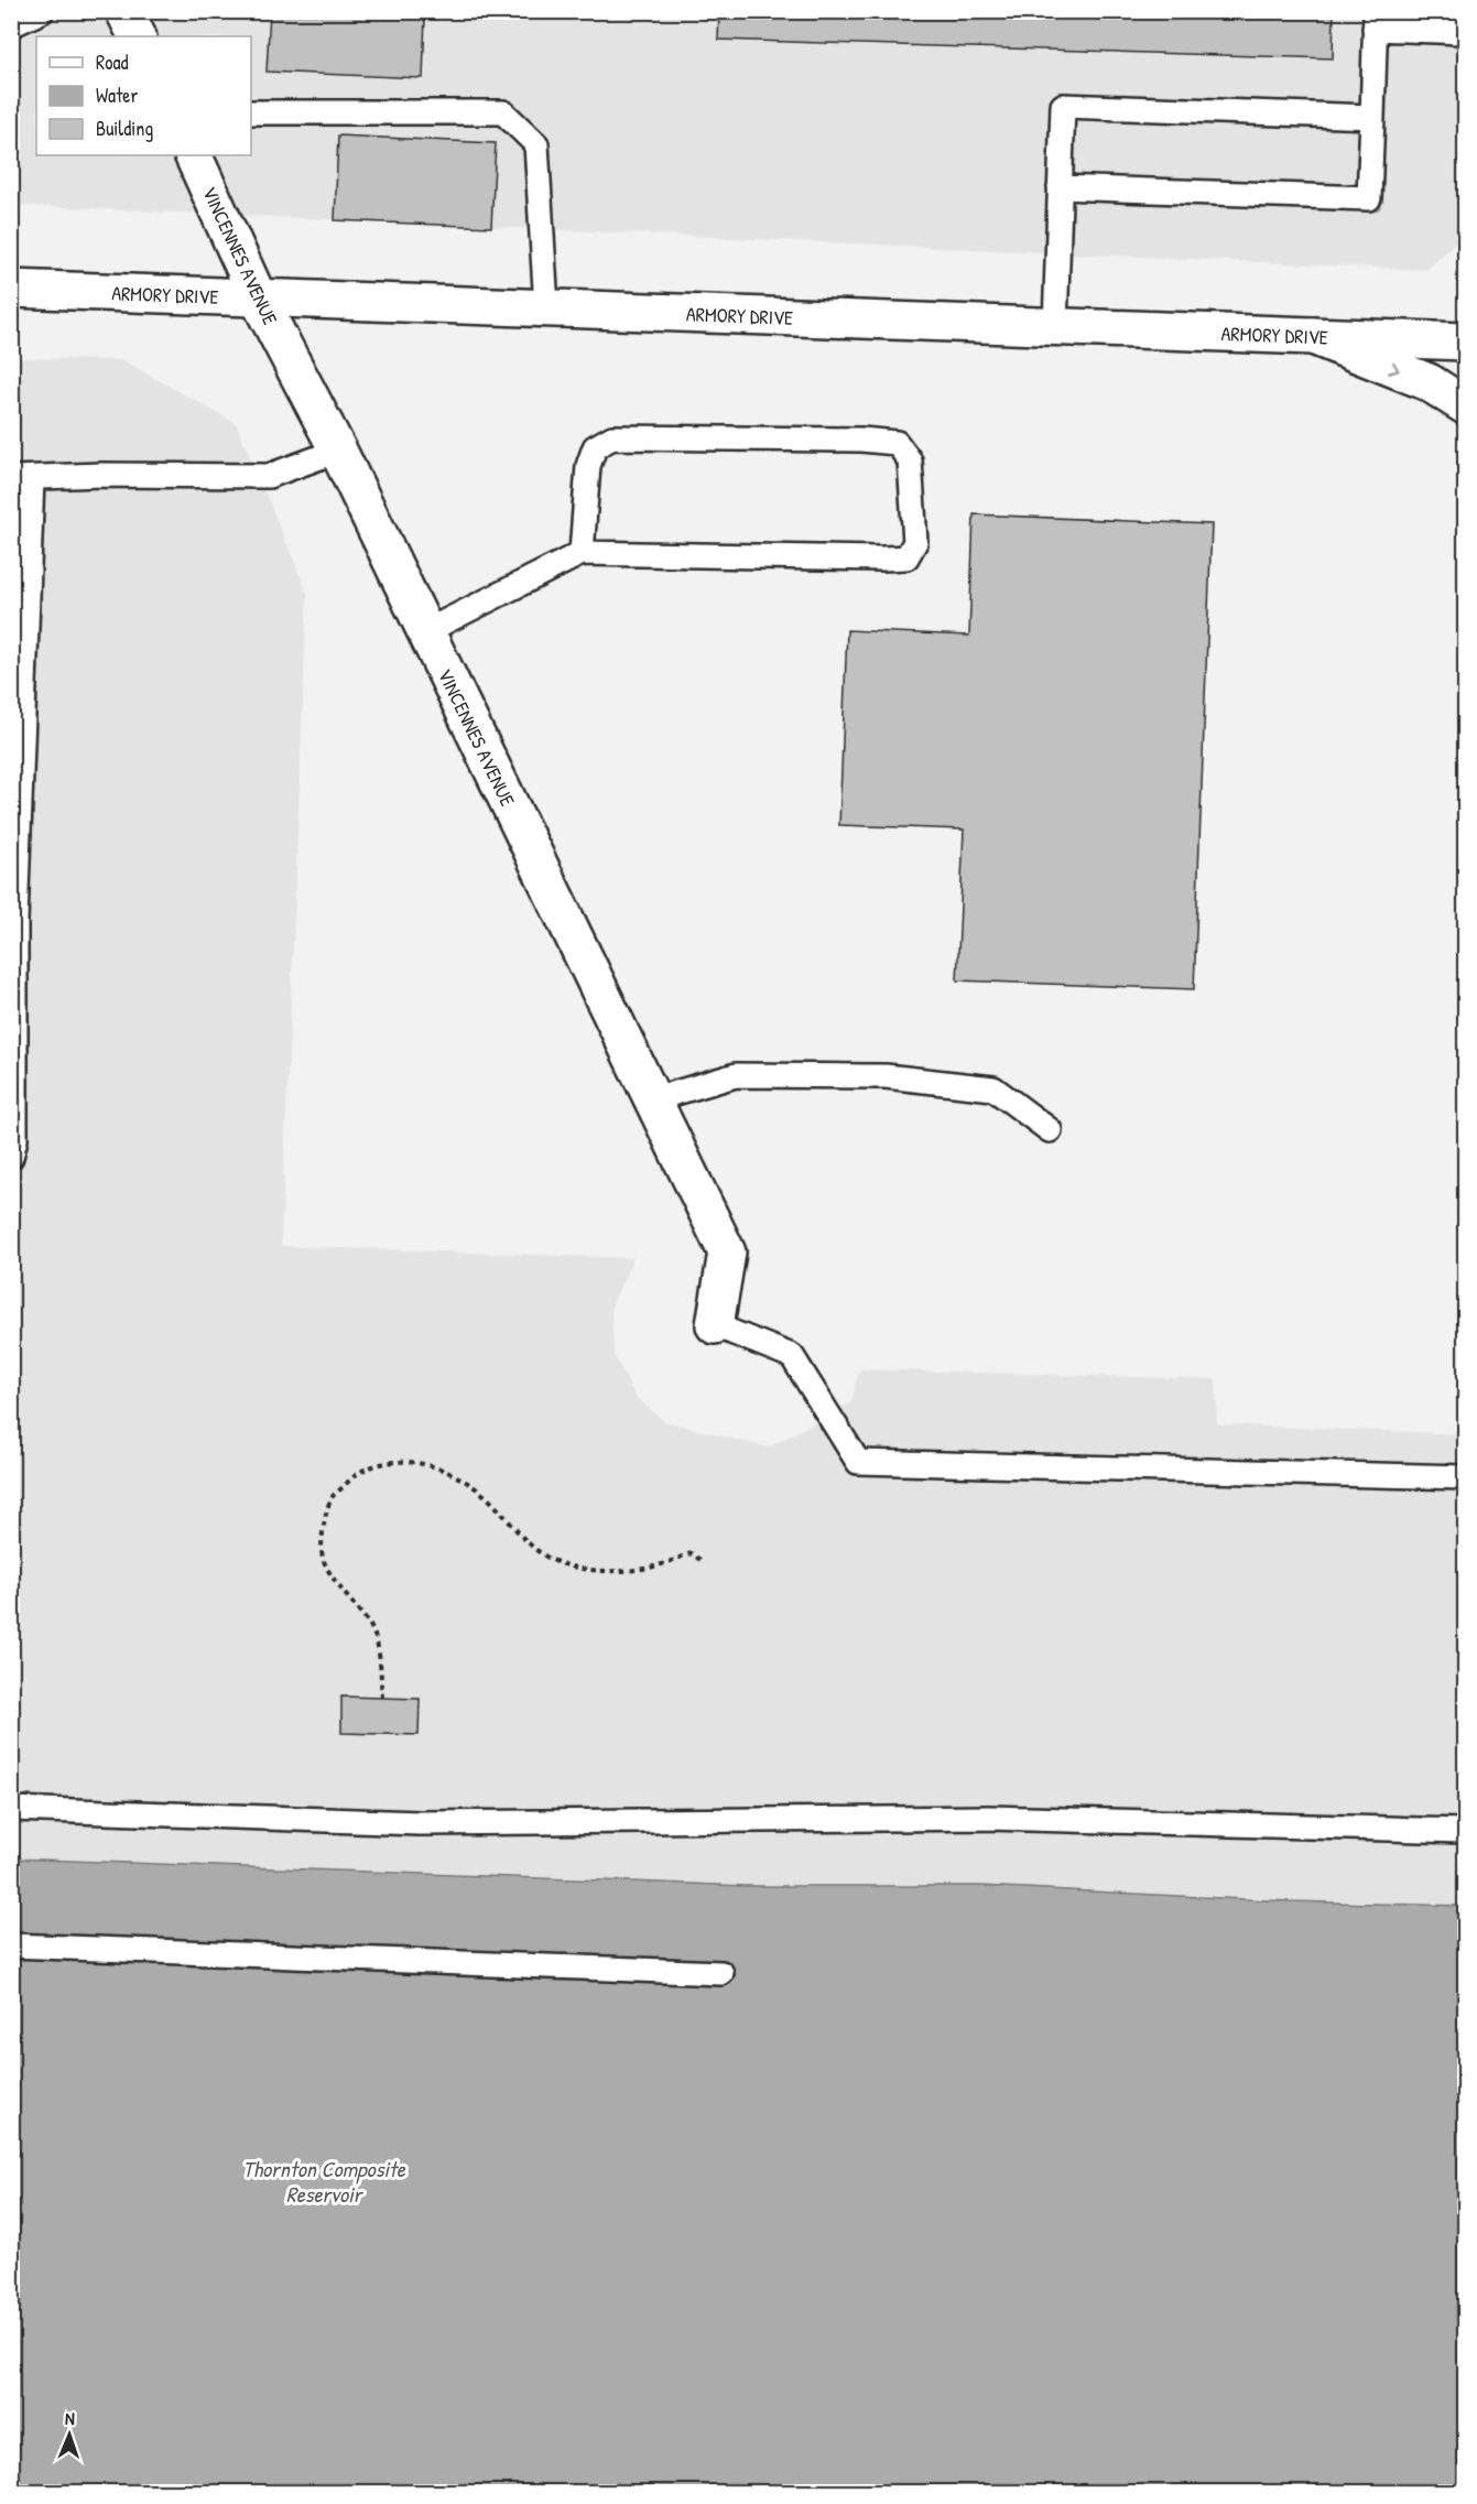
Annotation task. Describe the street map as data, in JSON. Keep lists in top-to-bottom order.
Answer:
{
  "streets": {
    "street": ["VINCENNES AVENUE", "ARMORY DRIVE"]
  },
  "crossings": [
    ["VINCENNES AVENUE", "ARMORY DRIVE"]
  ],
  "water": ["Thornton Composite Reservoir"],
  "legend": ["Road", "Water", "Building"],
  "north": "top"
}
